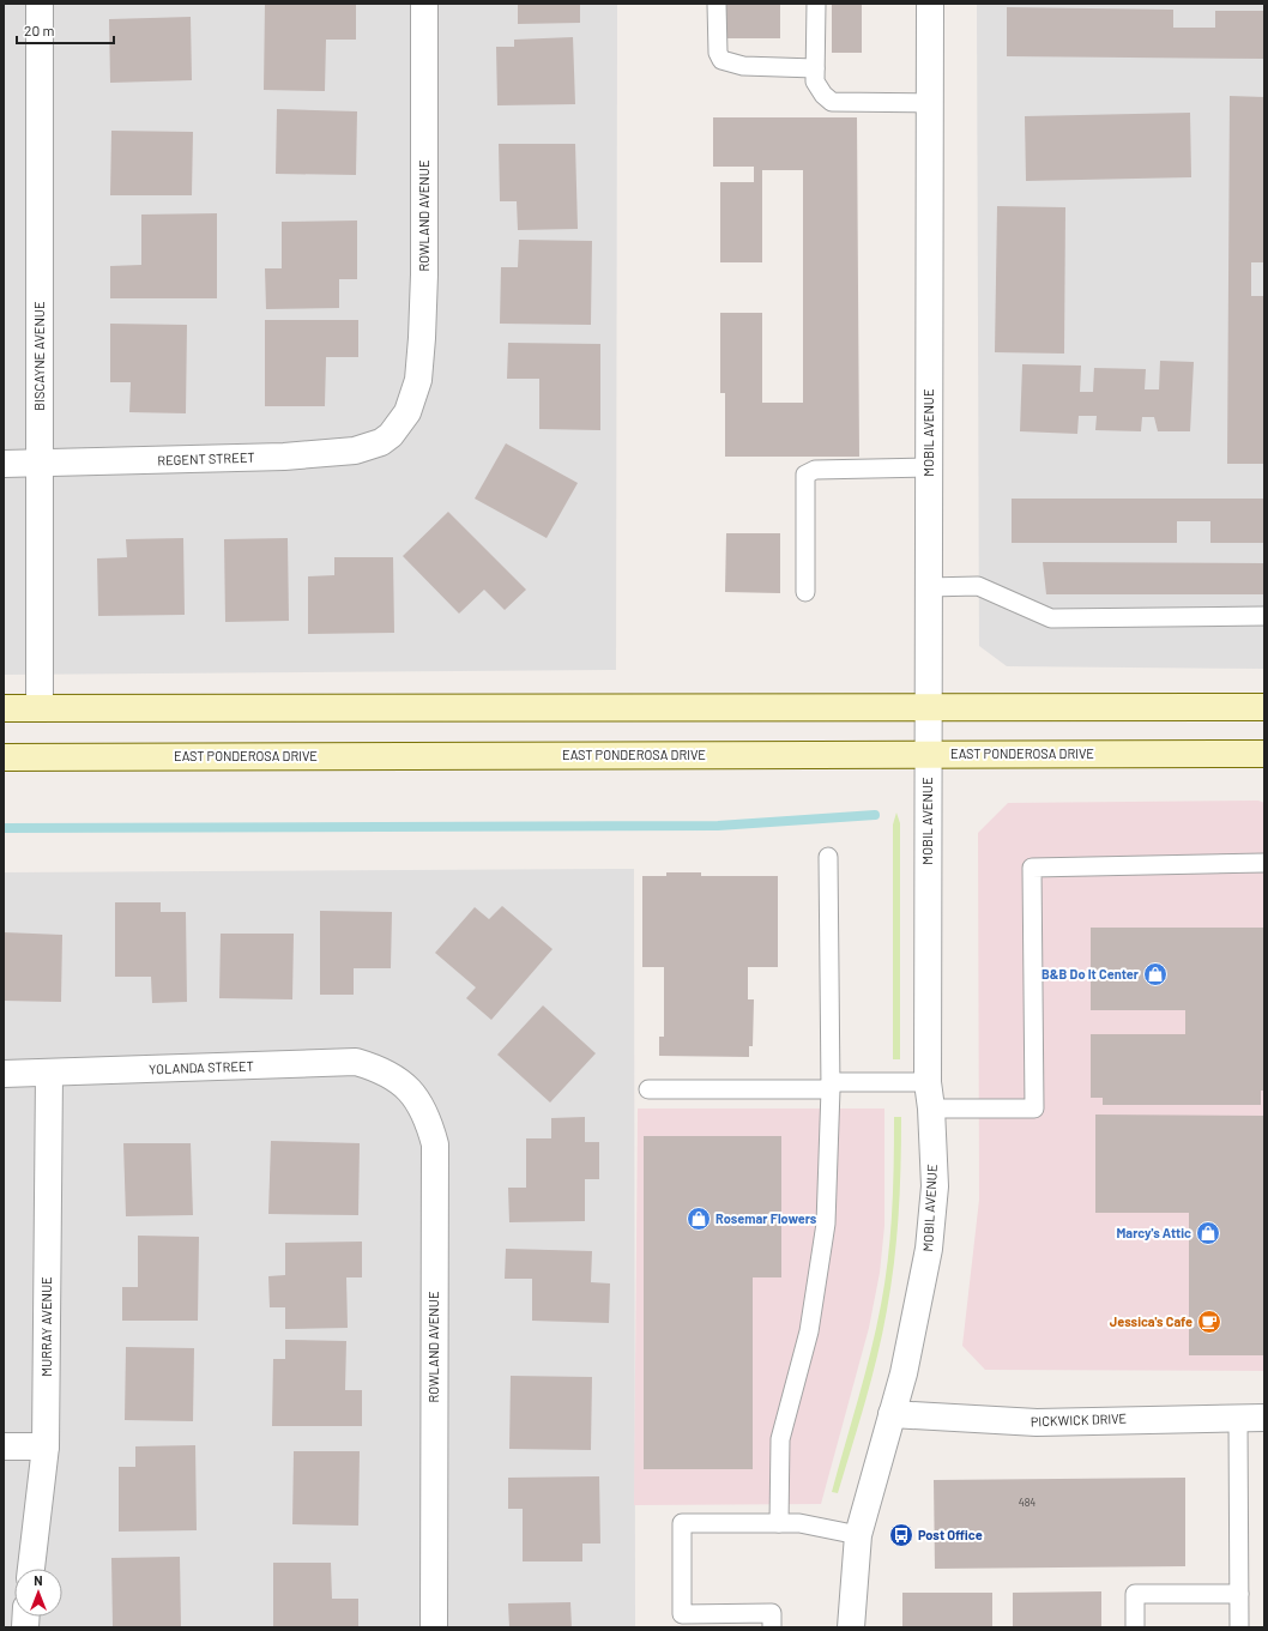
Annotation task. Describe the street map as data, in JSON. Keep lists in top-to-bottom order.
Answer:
{
  "streets": {
    "main road": ["EAST PONDEROSA DRIVE"],
    "street": [
      "ROWLAND AVENUE",
      "BISCAYNE AVENUE",
      "MOBIL AVENUE",
      "REGENT STREET",
      "YOLANDA STREET",
      "MURRAY AVENUE",
      "PICKWICK DRIVE"
    ]
  },
  "crossings": [
    ["ROWLAND AVENUE", "REGENT STREET"],
    ["ROWLAND AVENUE", "YOLANDA STREET"],
    ["BISCAYNE AVENUE", "REGENT STREET"],
    ["MOBIL AVENUE", "EAST PONDEROSA DRIVE"],
    ["MOBIL AVENUE", "PICKWICK DRIVE"],
    ["YOLANDA STREET", "MURRAY AVENUE"]
  ],
  "places": {
    "shop": ["B&B Do It Center", "Rosemar Flowers", "Marcy's Attic"],
    "cafe": ["Jessica's Cafe"],
    "bus stop": ["Post Office"]
  },
  "house_numbers": ["484"],
  "scale_bar": "20 m",
  "north": "top"
}
